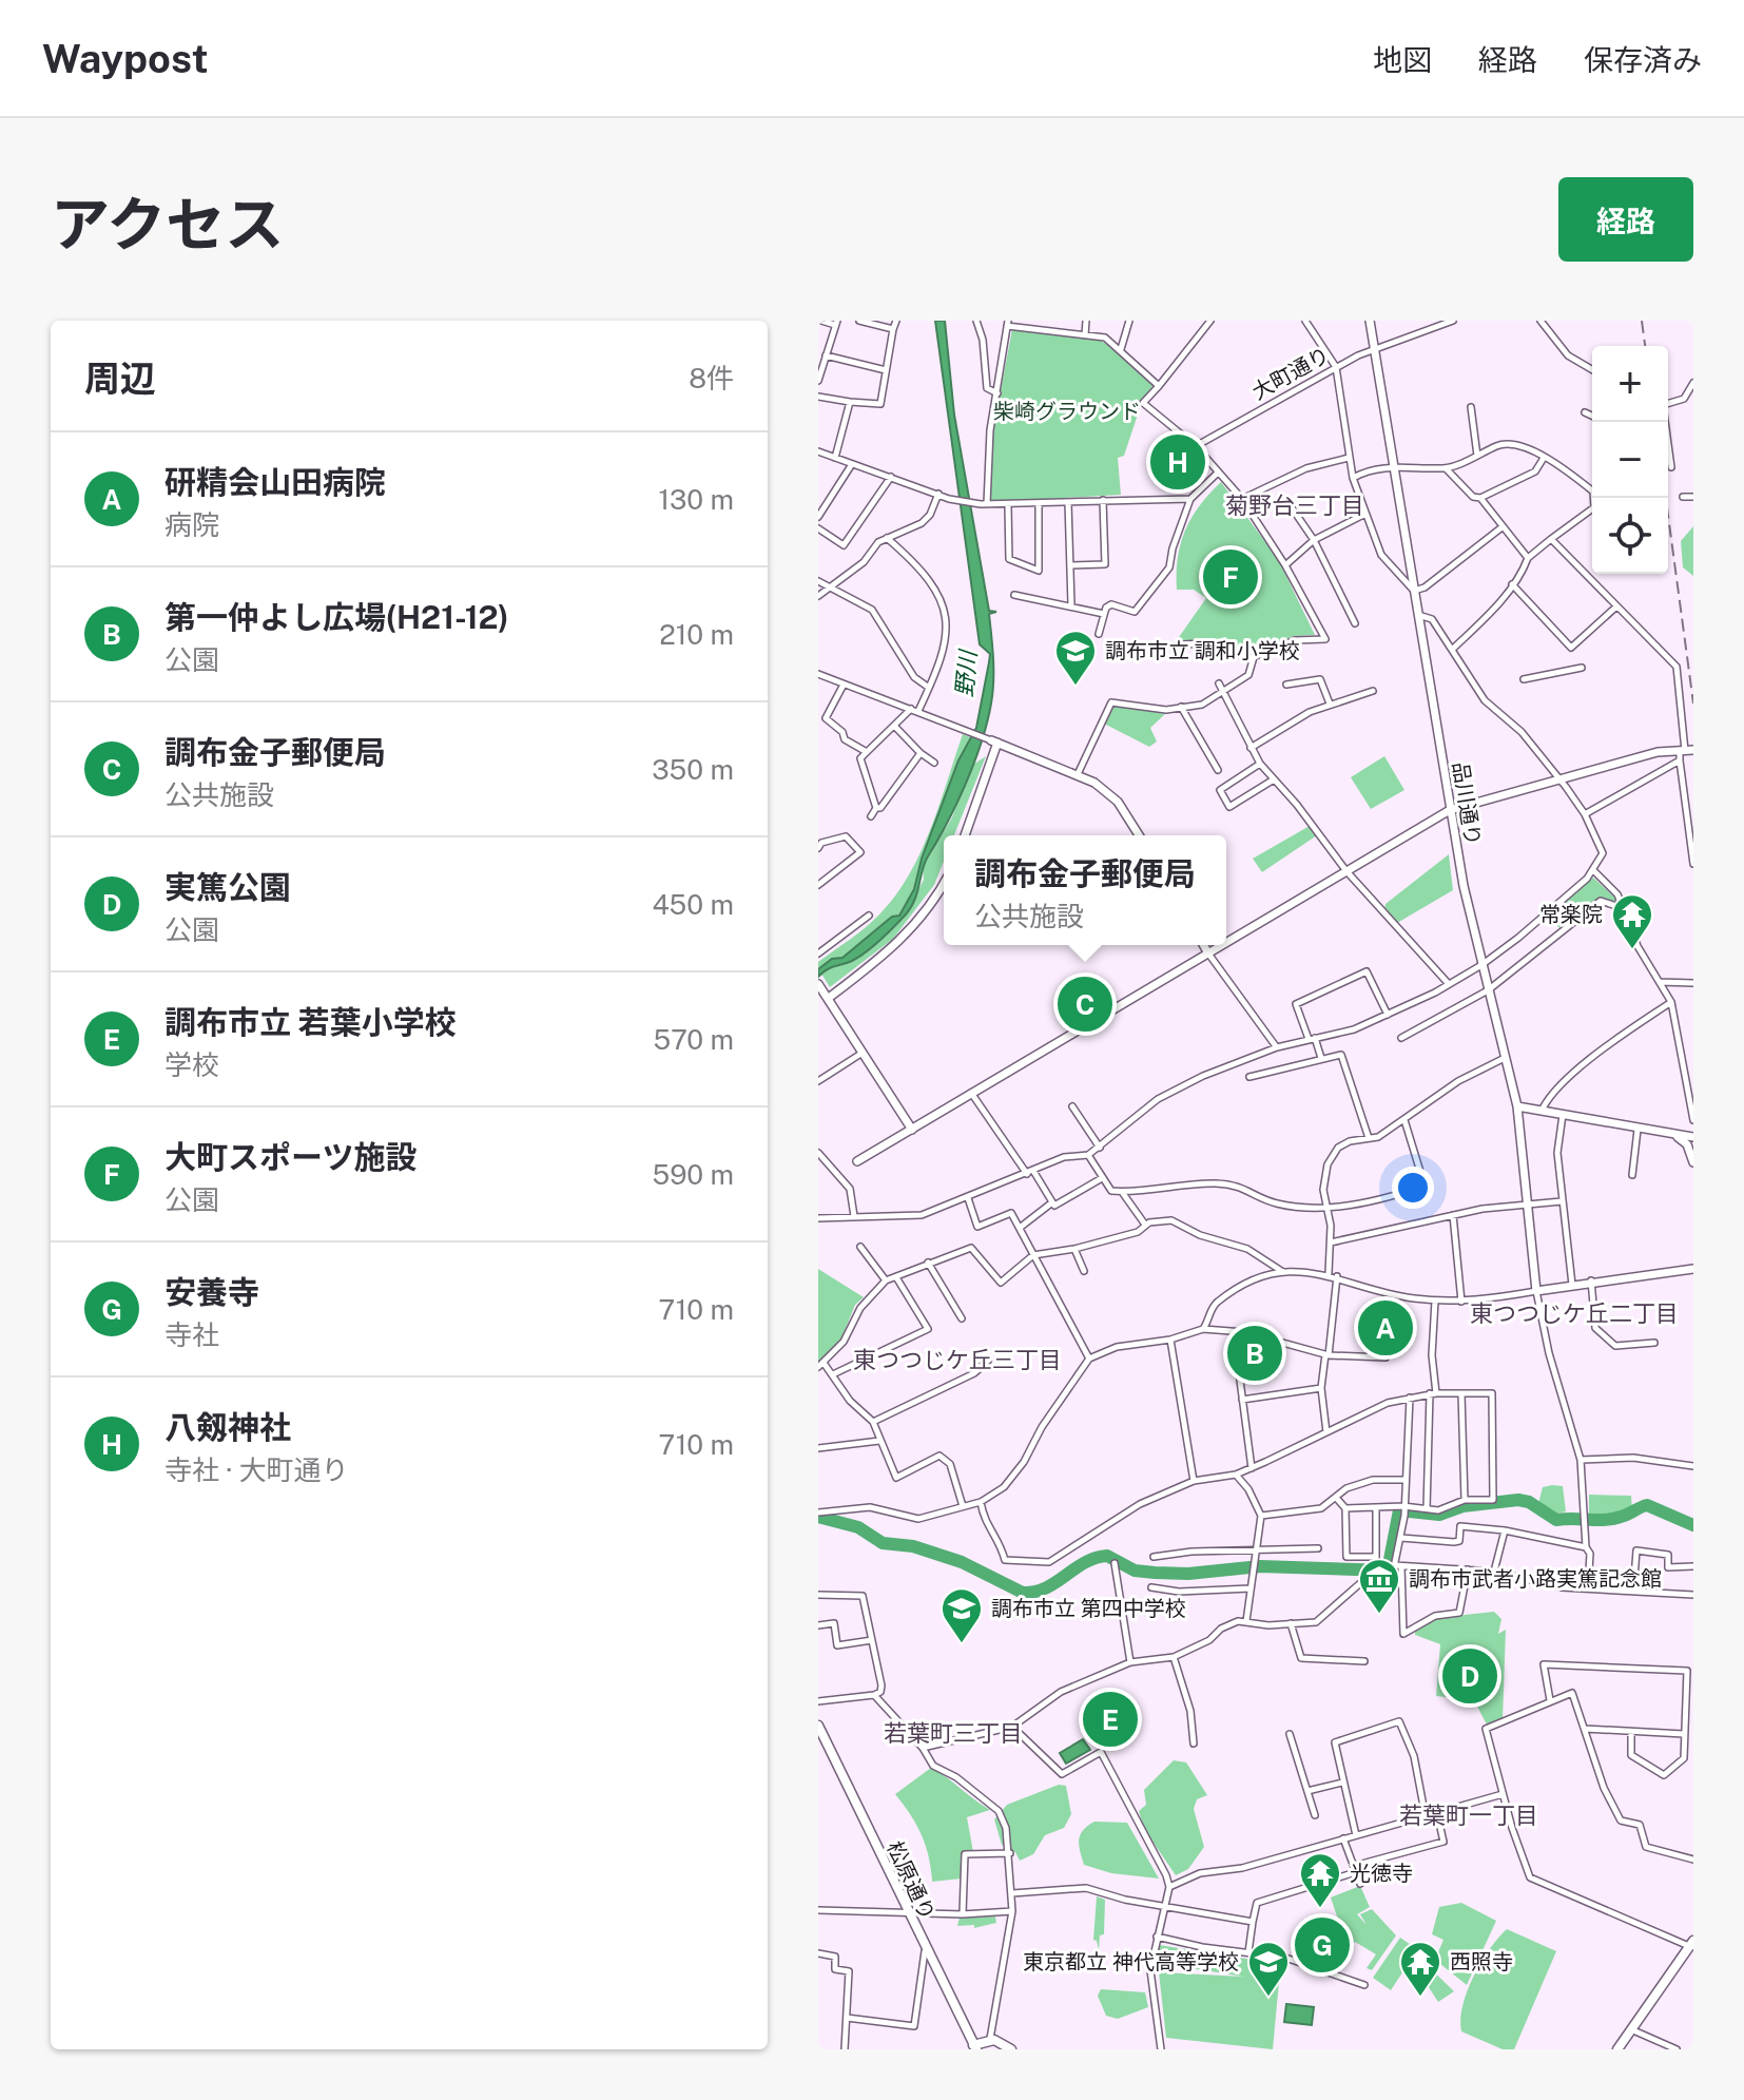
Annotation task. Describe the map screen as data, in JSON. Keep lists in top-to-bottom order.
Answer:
{
  "streets": {
    "main road": ["松原通り"],
    "street": ["大町通り", "品川通り"]
  },
  "crossings": [
    ["大町通り", "品川通り"]
  ],
  "districts": [
    "菊野台三丁目",
    "東つつじケ丘二丁目",
    "東つつじケ丘三丁目",
    "若葉町三丁目",
    "若葉町一丁目"
  ],
  "water": ["野川"],
  "parks": ["柴崎グラウンド"],
  "places": {
    "school or university": ["調布市立 調和小学校", "調布市立 第四中学校", "東京都立 神代高等学校"],
    "temple": ["常楽院", "光徳寺", "西照寺"],
    "museum": ["調布市武者小路実篤記念館"]
  },
  "page": {
    "header": "Waypost",
    "nav": ["地図", "経路", "保存済み"],
    "title": "アクセス",
    "buttons": "経路",
    "heading": ["周辺", "8件"],
    "map_buttons": ["+", "−"],
    "list": [
      {
        "mark": "A",
        "name": "研精会山田病院",
        "note": "病院",
        "value": "130 m"
      },
      {
        "mark": "B",
        "name": "第一仲よし広場(H21-12)",
        "note": "公園",
        "value": "210 m"
      },
      {
        "mark": "C",
        "name": "調布金子郵便局",
        "note": "公共施設",
        "value": "350 m"
      },
      {
        "mark": "D",
        "name": "実篤公園",
        "note": "公園",
        "value": "450 m"
      },
      {
        "mark": "E",
        "name": "調布市立 若葉小学校",
        "note": "学校",
        "value": "570 m"
      },
      {
        "mark": "F",
        "name": "大町スポーツ施設",
        "note": "公園",
        "value": "590 m"
      },
      {
        "mark": "G",
        "name": "安養寺",
        "note": "寺社",
        "value": "710 m"
      },
      {
        "mark": "H",
        "name": "八剱神社",
        "note": "寺社 · 大町通り",
        "value": "710 m"
      }
    ],
    "pins": [
      "H",
      "F",
      "C",
      "A",
      "B",
      "D",
      "E",
      "G"
    ],
    "popup": ["調布金子郵便局", "公共施設"]
  }
}
